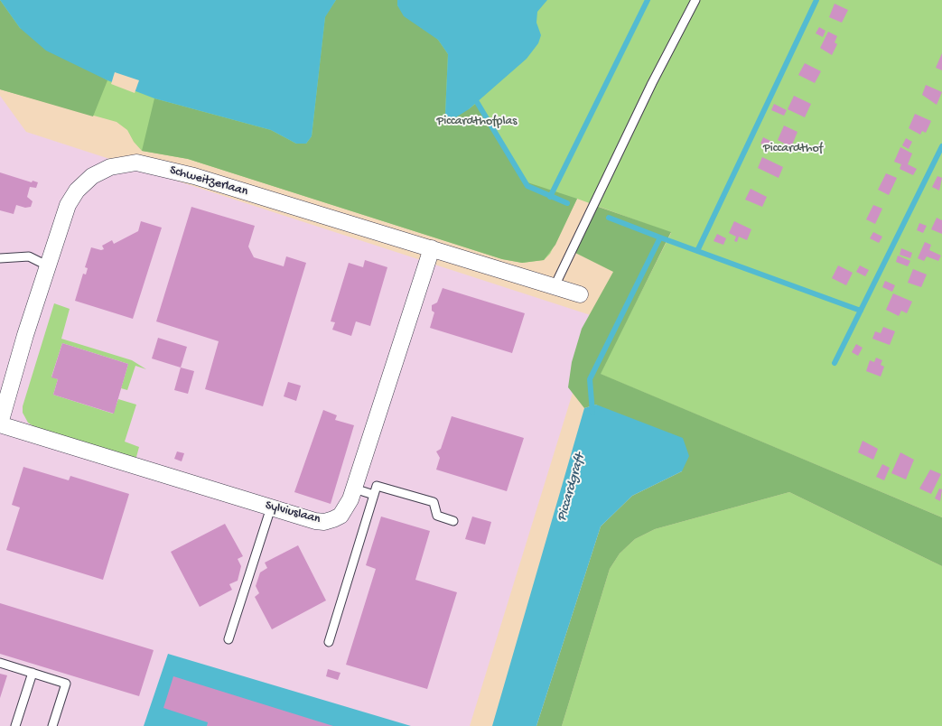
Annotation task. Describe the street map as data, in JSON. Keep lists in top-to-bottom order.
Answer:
{
  "streets": {
    "street": ["Schweitzerlaan", "Sylviuslaan"]
  },
  "crossings": [
    ["Schweitzerlaan", "Sylviuslaan"]
  ],
  "water": ["Piccardgraft"],
  "parks": ["Piccardthofplas", "Piccardthof"]
}
